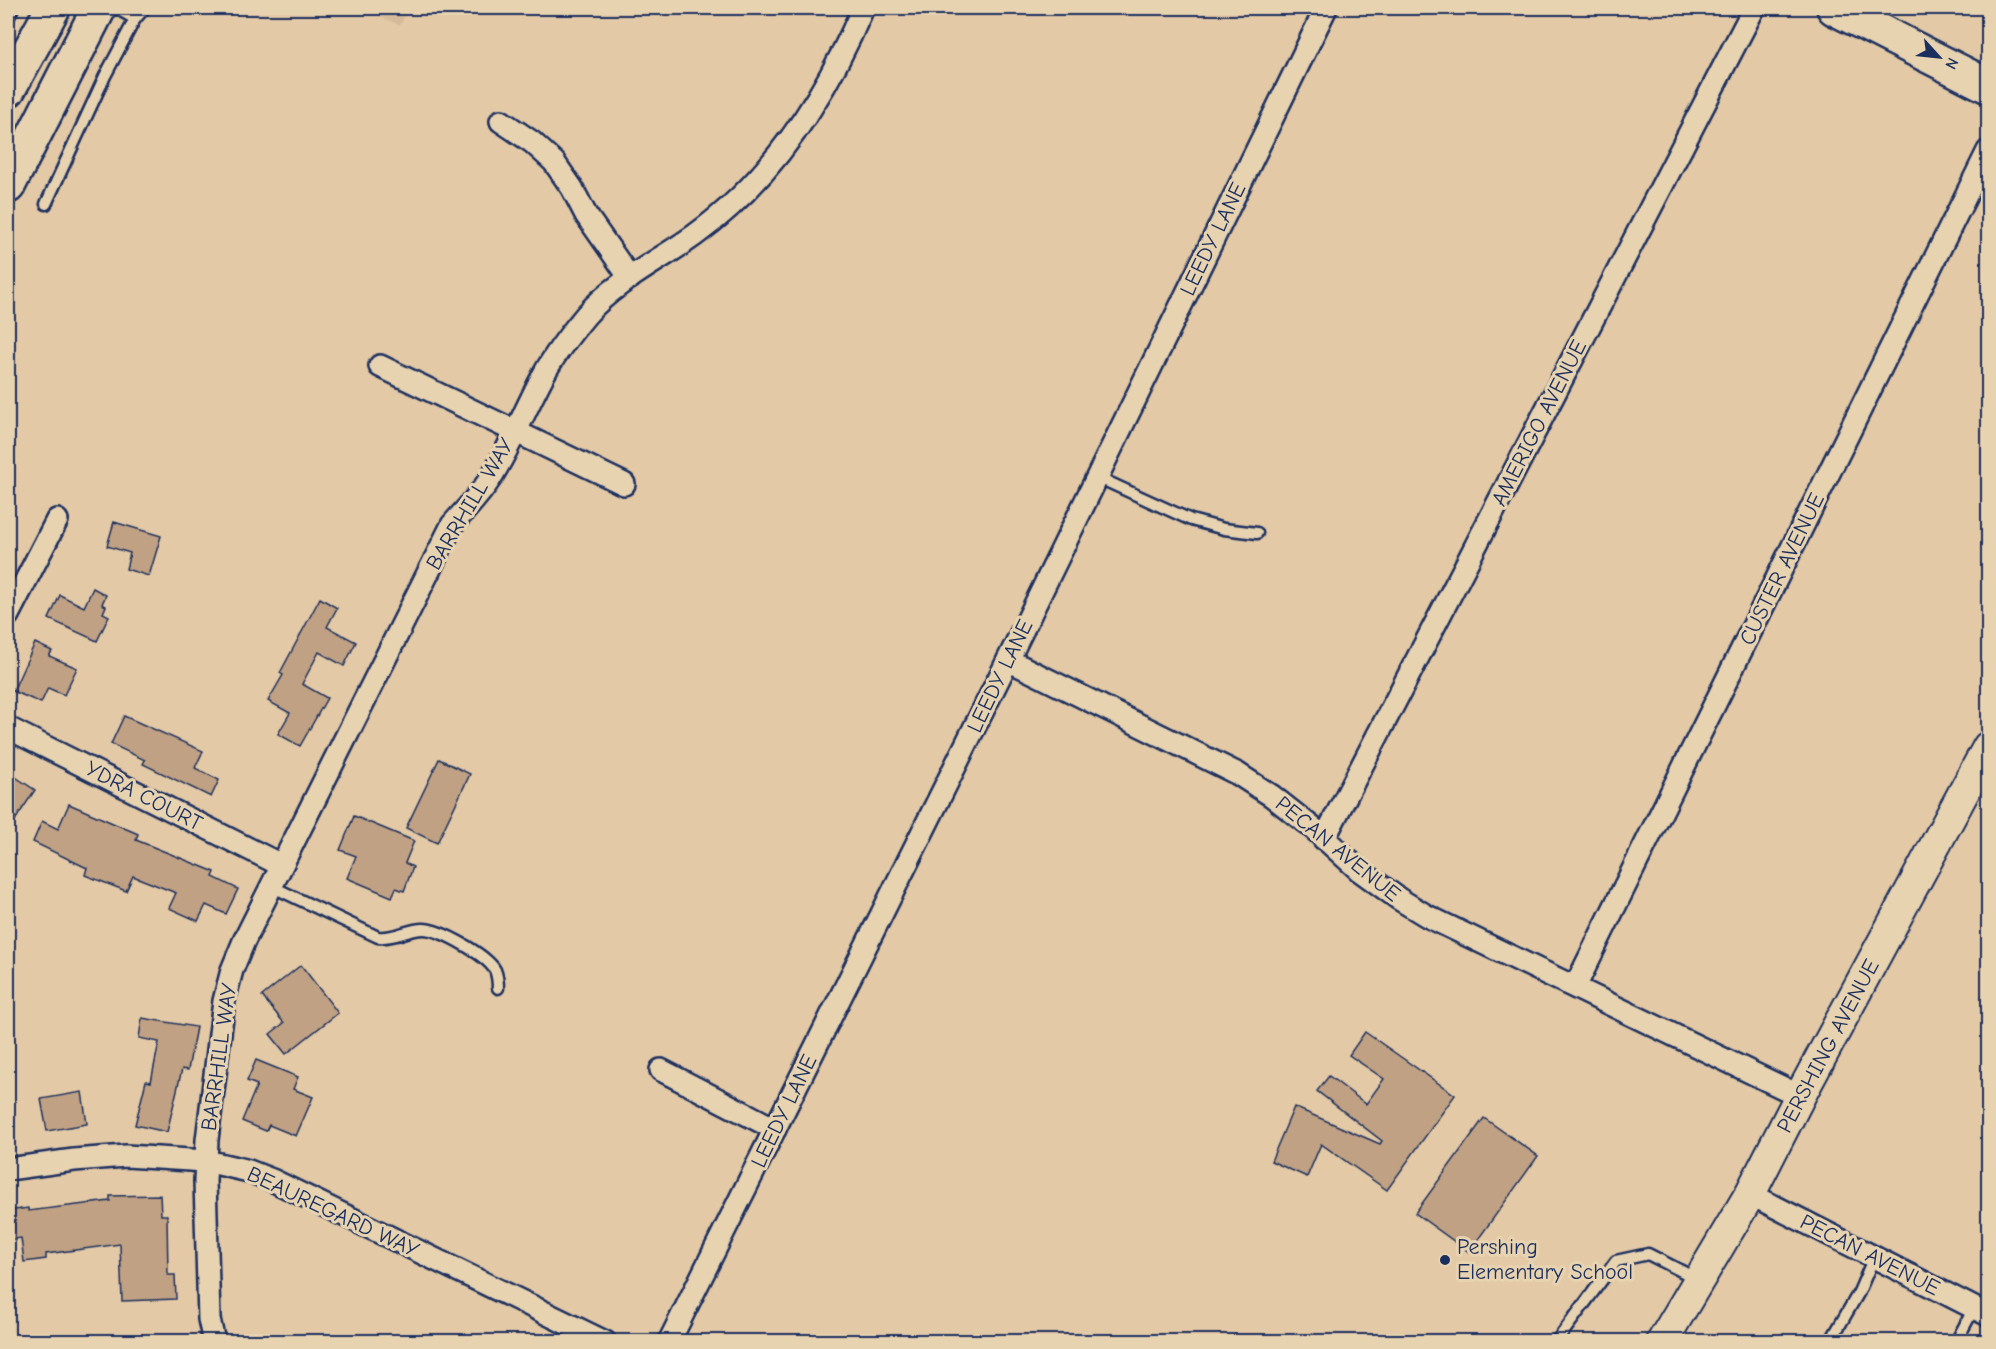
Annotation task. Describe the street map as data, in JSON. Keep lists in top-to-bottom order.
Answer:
{
  "streets": {
    "street": [
      "LEEDY LANE",
      "AMERIGO AVENUE",
      "BARRHILL WAY",
      "CUSTER AVENUE",
      "YDRA COURT",
      "PECAN AVENUE",
      "PERSHING AVENUE",
      "BEAUREGARD WAY"
    ]
  },
  "crossings": [
    ["LEEDY LANE", "PECAN AVENUE"],
    ["AMERIGO AVENUE", "PECAN AVENUE"],
    ["BARRHILL WAY", "YDRA COURT"],
    ["BARRHILL WAY", "BEAUREGARD WAY"],
    ["CUSTER AVENUE", "PECAN AVENUE"],
    ["PECAN AVENUE", "PERSHING AVENUE"]
  ],
  "places": ["Pershing Elementary School"],
  "north": "bottom right"
}
